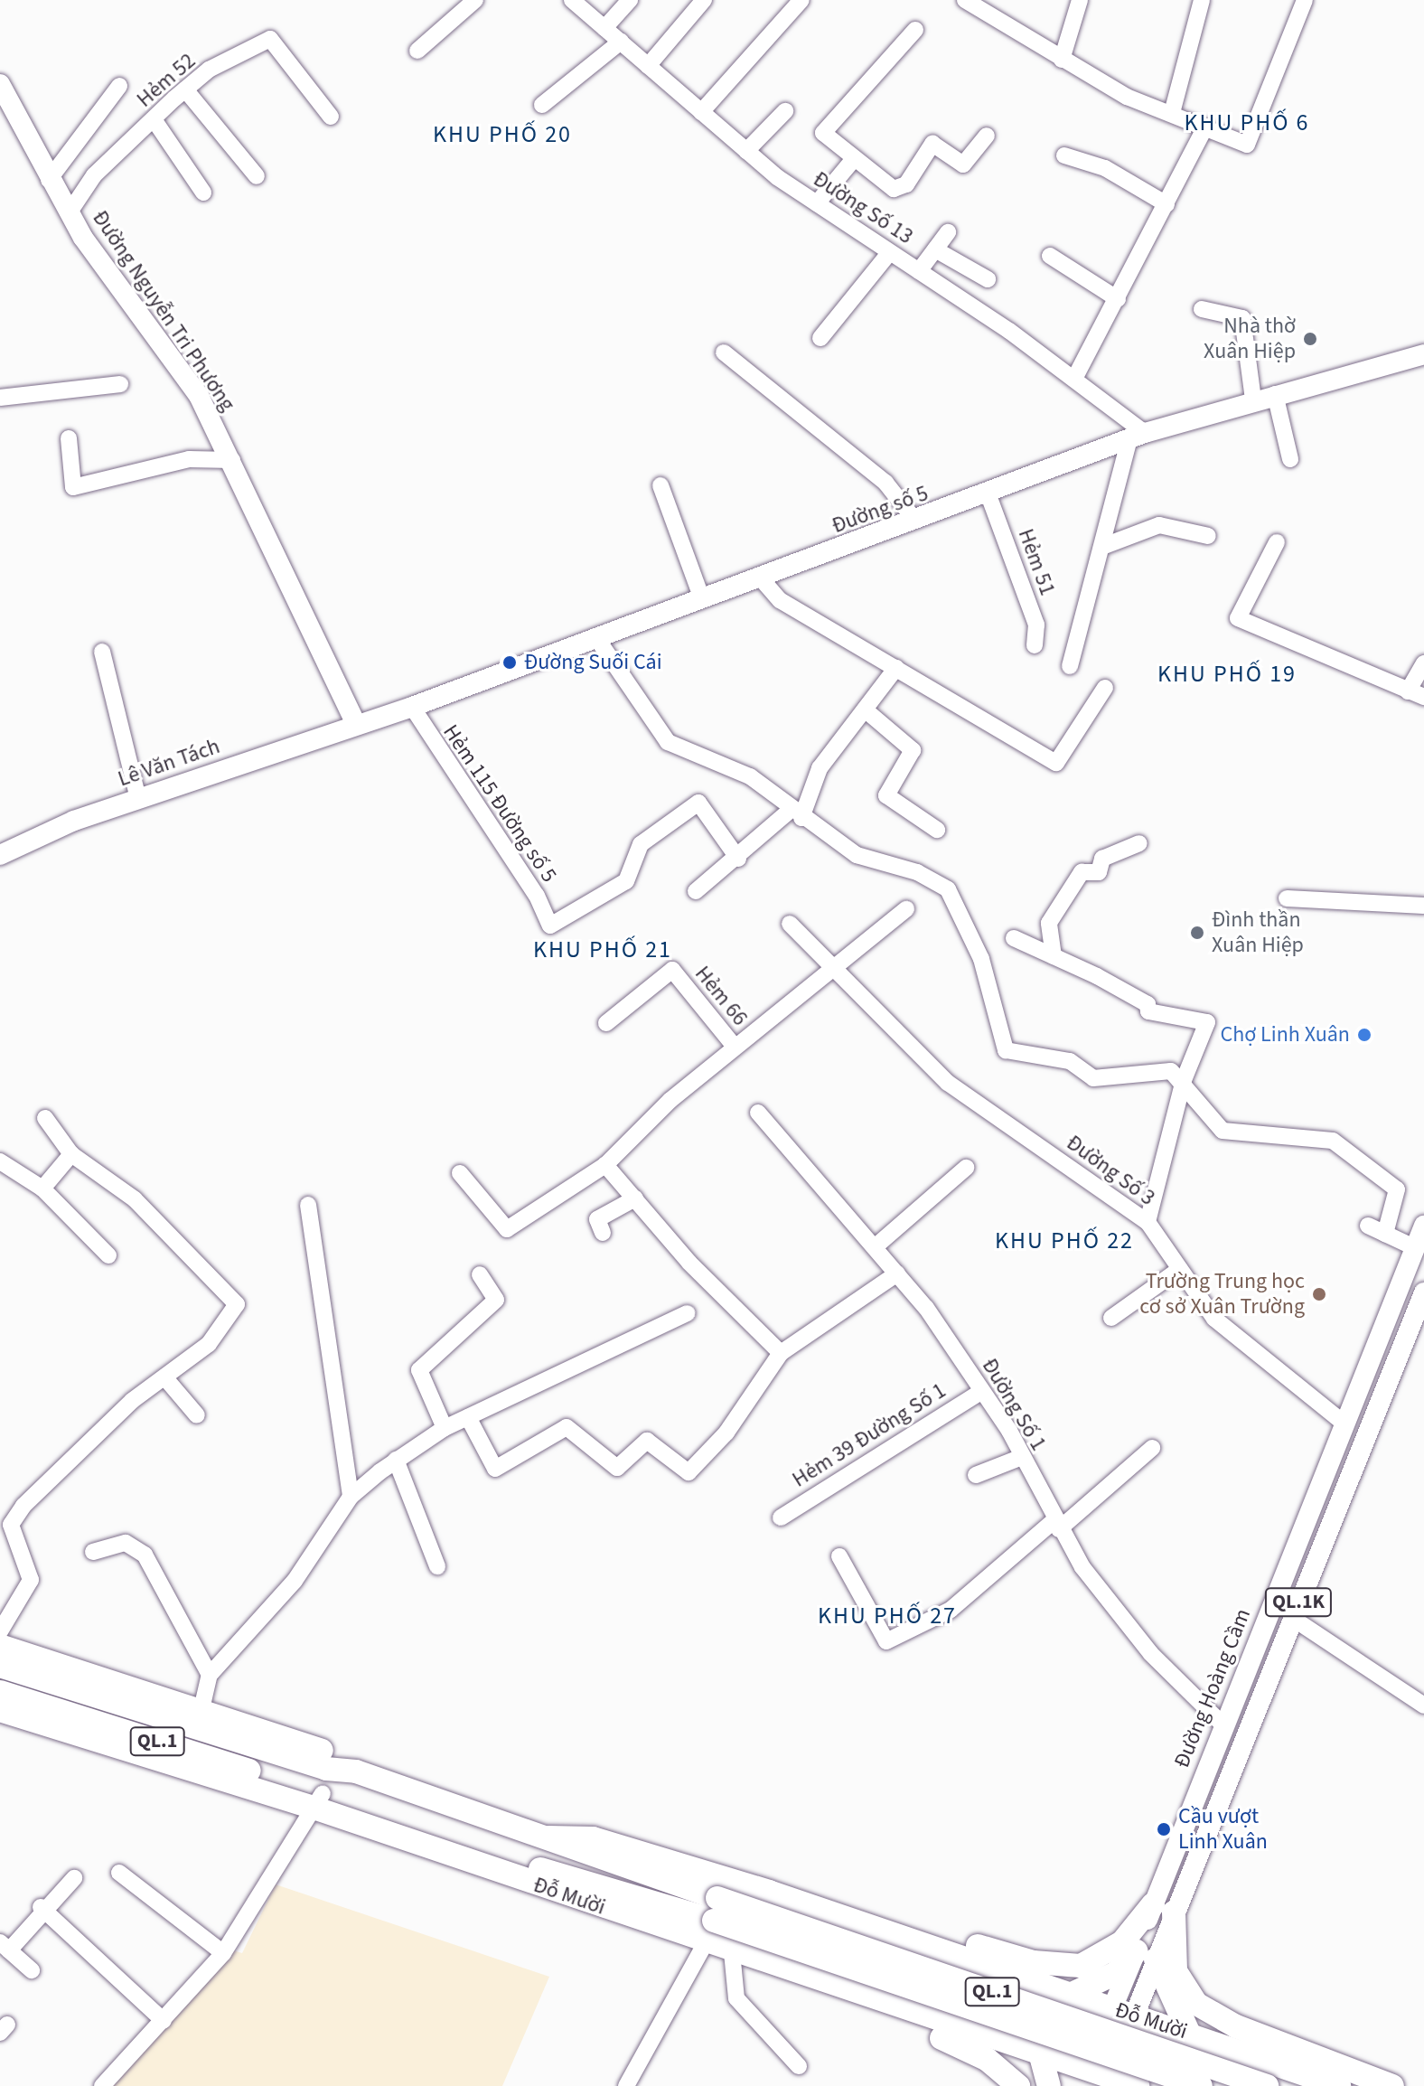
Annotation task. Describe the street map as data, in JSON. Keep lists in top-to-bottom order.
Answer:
{
  "streets": {
    "highway": ["QL.1", "Đỗ Mười"],
    "main road": [
      "Đường Nguyễn Tri Phương",
      "Đường số 5",
      "Lê Văn Tách",
      "QL.1K",
      "Đường Hoàng Cầm"
    ],
    "street": [
      "Hẻm 52",
      "Đường Số 13",
      "Hẻm 51",
      "Hẻm 115 Đường số 5",
      "Hẻm 66",
      "Đường Số 3",
      "Đường Số 1",
      "Hẻm 39 Đường Số 1"
    ]
  },
  "crossings": [
    ["Hẻm 52", "Đường Nguyễn Tri Phương"],
    ["Đường Số 13", "Đường số 5"],
    ["Đường Nguyễn Tri Phương", "Đường số 5"],
    ["Đường Nguyễn Tri Phương", "Lê Văn Tách"],
    ["Đường số 5", "Hẻm 51"],
    ["Đường số 5", "Lê Văn Tách"],
    ["Đường số 5", "Hẻm 115 Đường số 5"],
    ["Đường Số 3", "Đường Hoàng Cầm"],
    ["Đường Số 1", "Hẻm 39 Đường Số 1"],
    ["Đường Số 1", "Đường Hoàng Cầm"],
    ["Đường Hoàng Cầm", "Đỗ Mười"],
    ["QL.1", "Đỗ Mười"]
  ],
  "districts": [
    "KHU PHỐ 6",
    "KHU PHỐ 20",
    "KHU PHỐ 19",
    "KHU PHỐ 21",
    "KHU PHỐ 22",
    "KHU PHỐ 27"
  ],
  "places": [
    "Nhà thờ Xuân Hiệp",
    "Đường Suối Cái",
    "Đình thần Xuân Hiệp",
    "Chợ Linh Xuân",
    "Trường Trung học cơ sở Xuân Trường",
    "Cầu vượt Linh Xuân"
  ]
}
